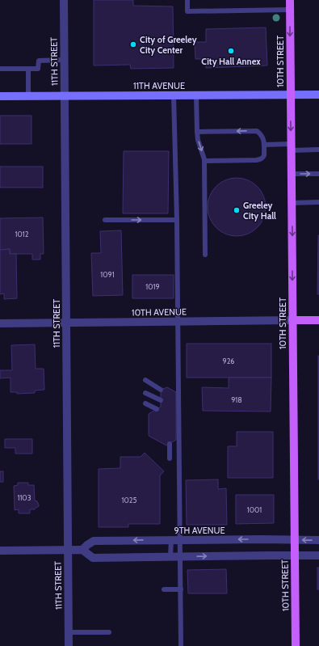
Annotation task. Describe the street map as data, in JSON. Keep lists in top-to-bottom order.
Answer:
{
  "streets": {
    "main road": ["10TH STREET", "11TH AVENUE", "10TH AVENUE"],
    "street": ["11TH STREET", "9TH AVENUE"]
  },
  "crossings": [
    ["11TH STREET", "11TH AVENUE"],
    ["11TH STREET", "10TH AVENUE"],
    ["10TH STREET", "11TH AVENUE"],
    ["10TH STREET", "10TH AVENUE"],
    ["10TH STREET", "9TH AVENUE"]
  ],
  "one_way": ["10TH STREET"],
  "places": ["City of Greeley City Center", "City Hall Annex", "Greeley City Hall"],
  "house_numbers": [
    "1012",
    "1091",
    "1019",
    "926",
    "918",
    "1103",
    "1025",
    "1001"
  ]
}
